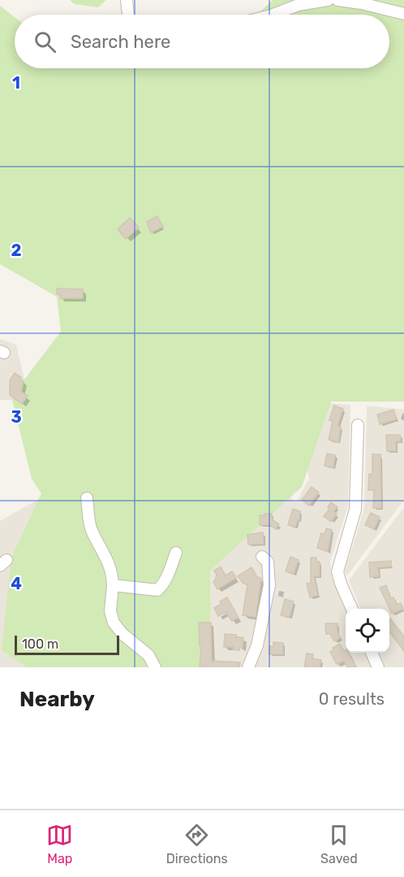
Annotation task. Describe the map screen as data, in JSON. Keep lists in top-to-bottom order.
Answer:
{
  "scale_bar": "100 m",
  "page": {
    "search": "Search here",
    "scale": "100 m",
    "heading": ["Nearby", "0 results"],
    "nav": ["Map", "Directions", "Saved"]
  },
  "grid": {
    "rows": [
      "1",
      "2",
      "3",
      "4"
    ]
  }
}
